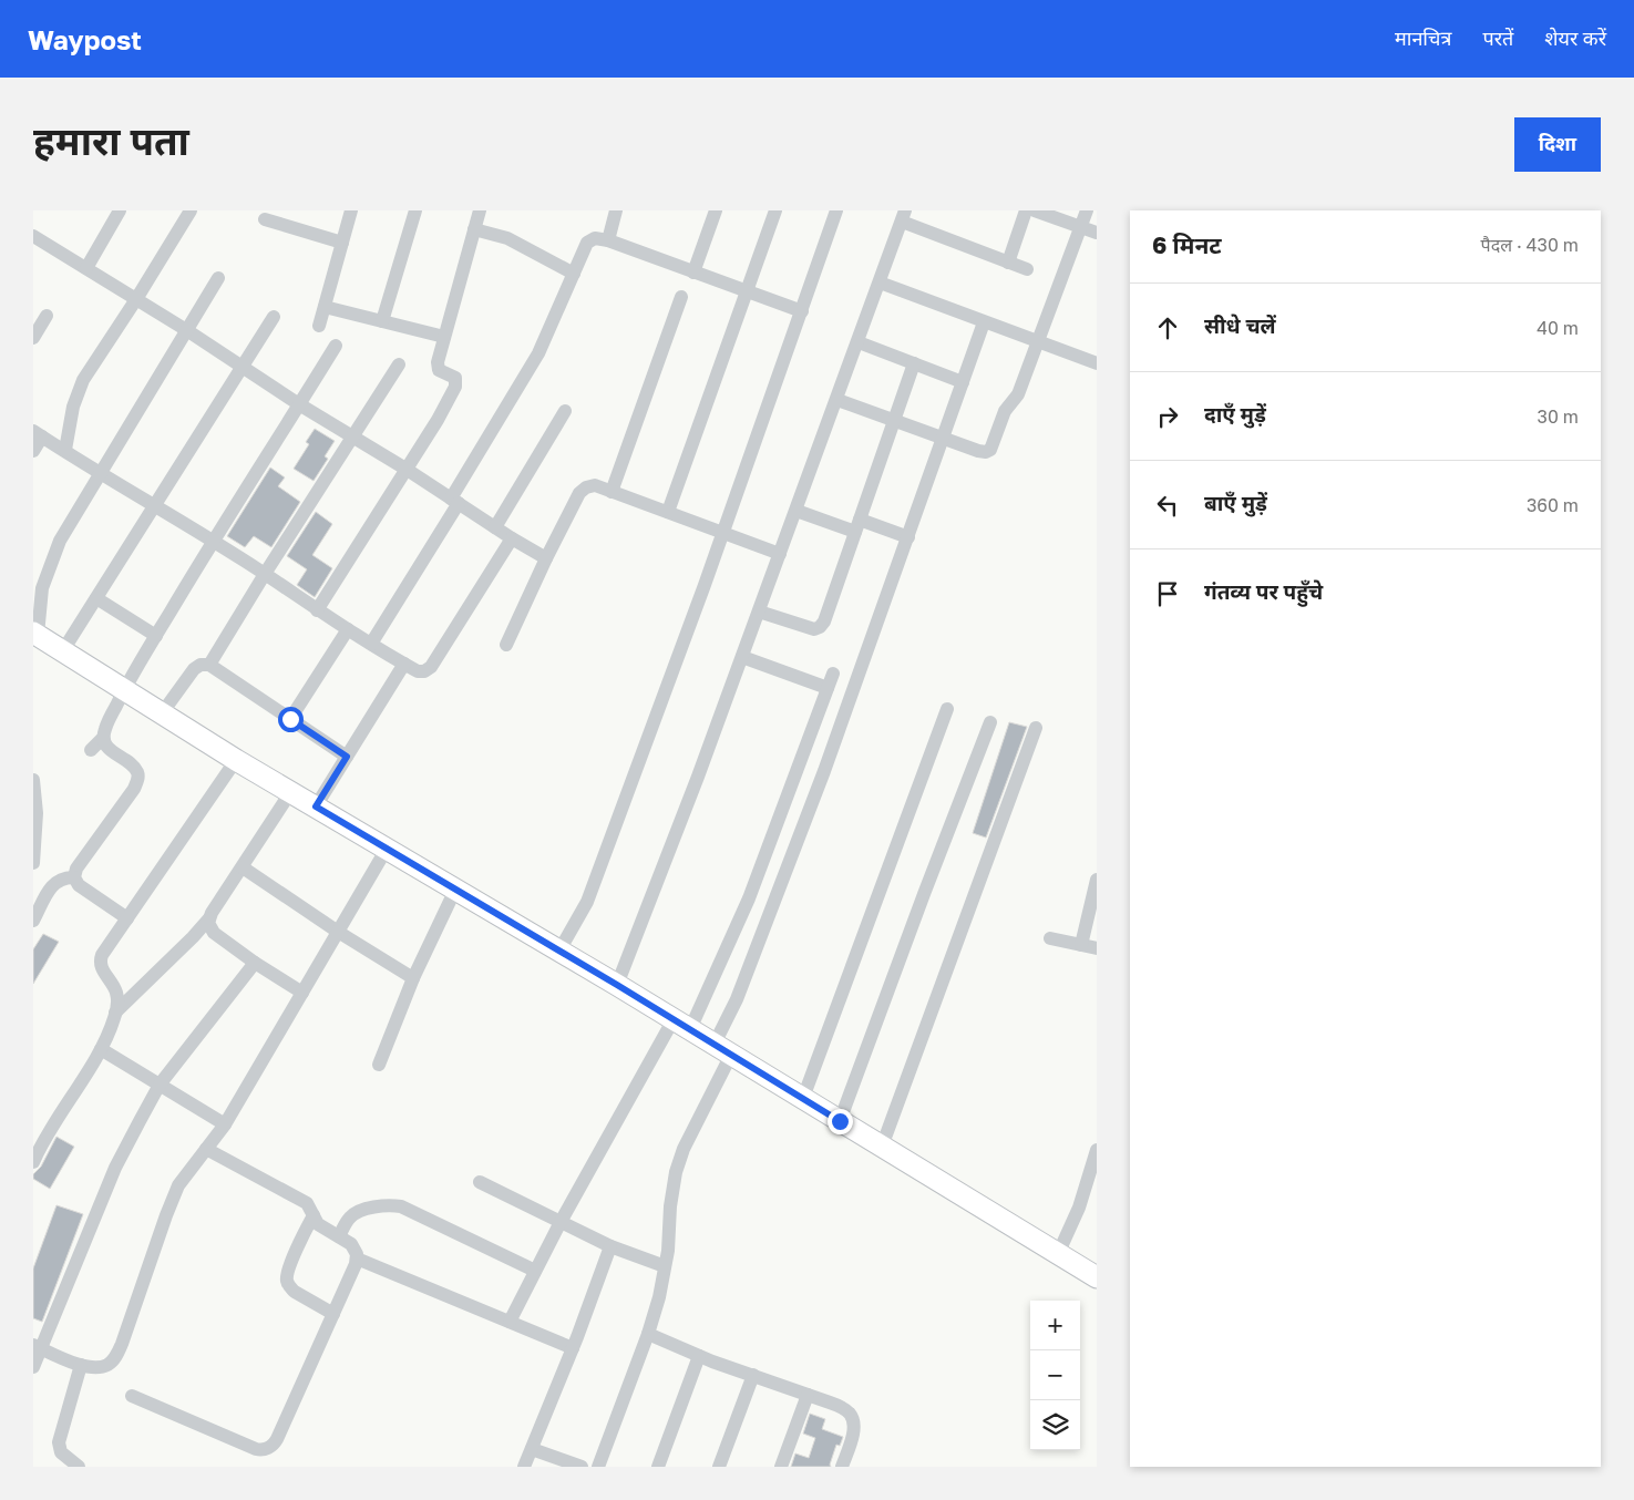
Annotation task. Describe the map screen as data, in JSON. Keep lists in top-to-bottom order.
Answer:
{
  "page": {
    "header": "Waypost",
    "nav": ["मानचित्र", "परतें", "शेयर करें"],
    "title": "हमारा पता",
    "buttons": "दिशा",
    "heading": ["6 मिनट", "पैदल · 430 m"],
    "list": [
      ["सीधे चलें", "40 m"],
      ["दाएँ मुड़ें", "30 m"],
      ["बाएँ मुड़ें", "360 m"],
      "गंतव्य पर पहुँचे"
    ],
    "map_buttons": ["+", "−"]
  }
}
